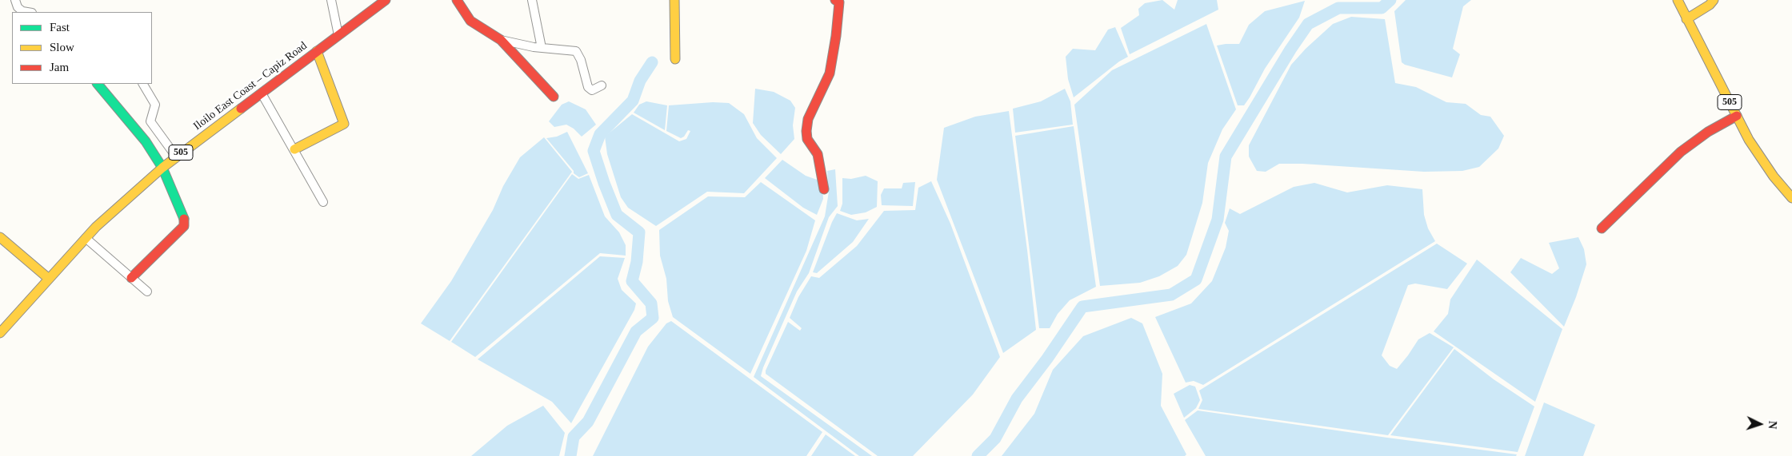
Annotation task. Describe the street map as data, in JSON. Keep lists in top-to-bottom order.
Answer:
{
  "streets": {
    "street": ["Iloilo East Coast – Capiz Road", "505"]
  },
  "legend": ["Fast", "Slow", "Jam"],
  "north": "right"
}
